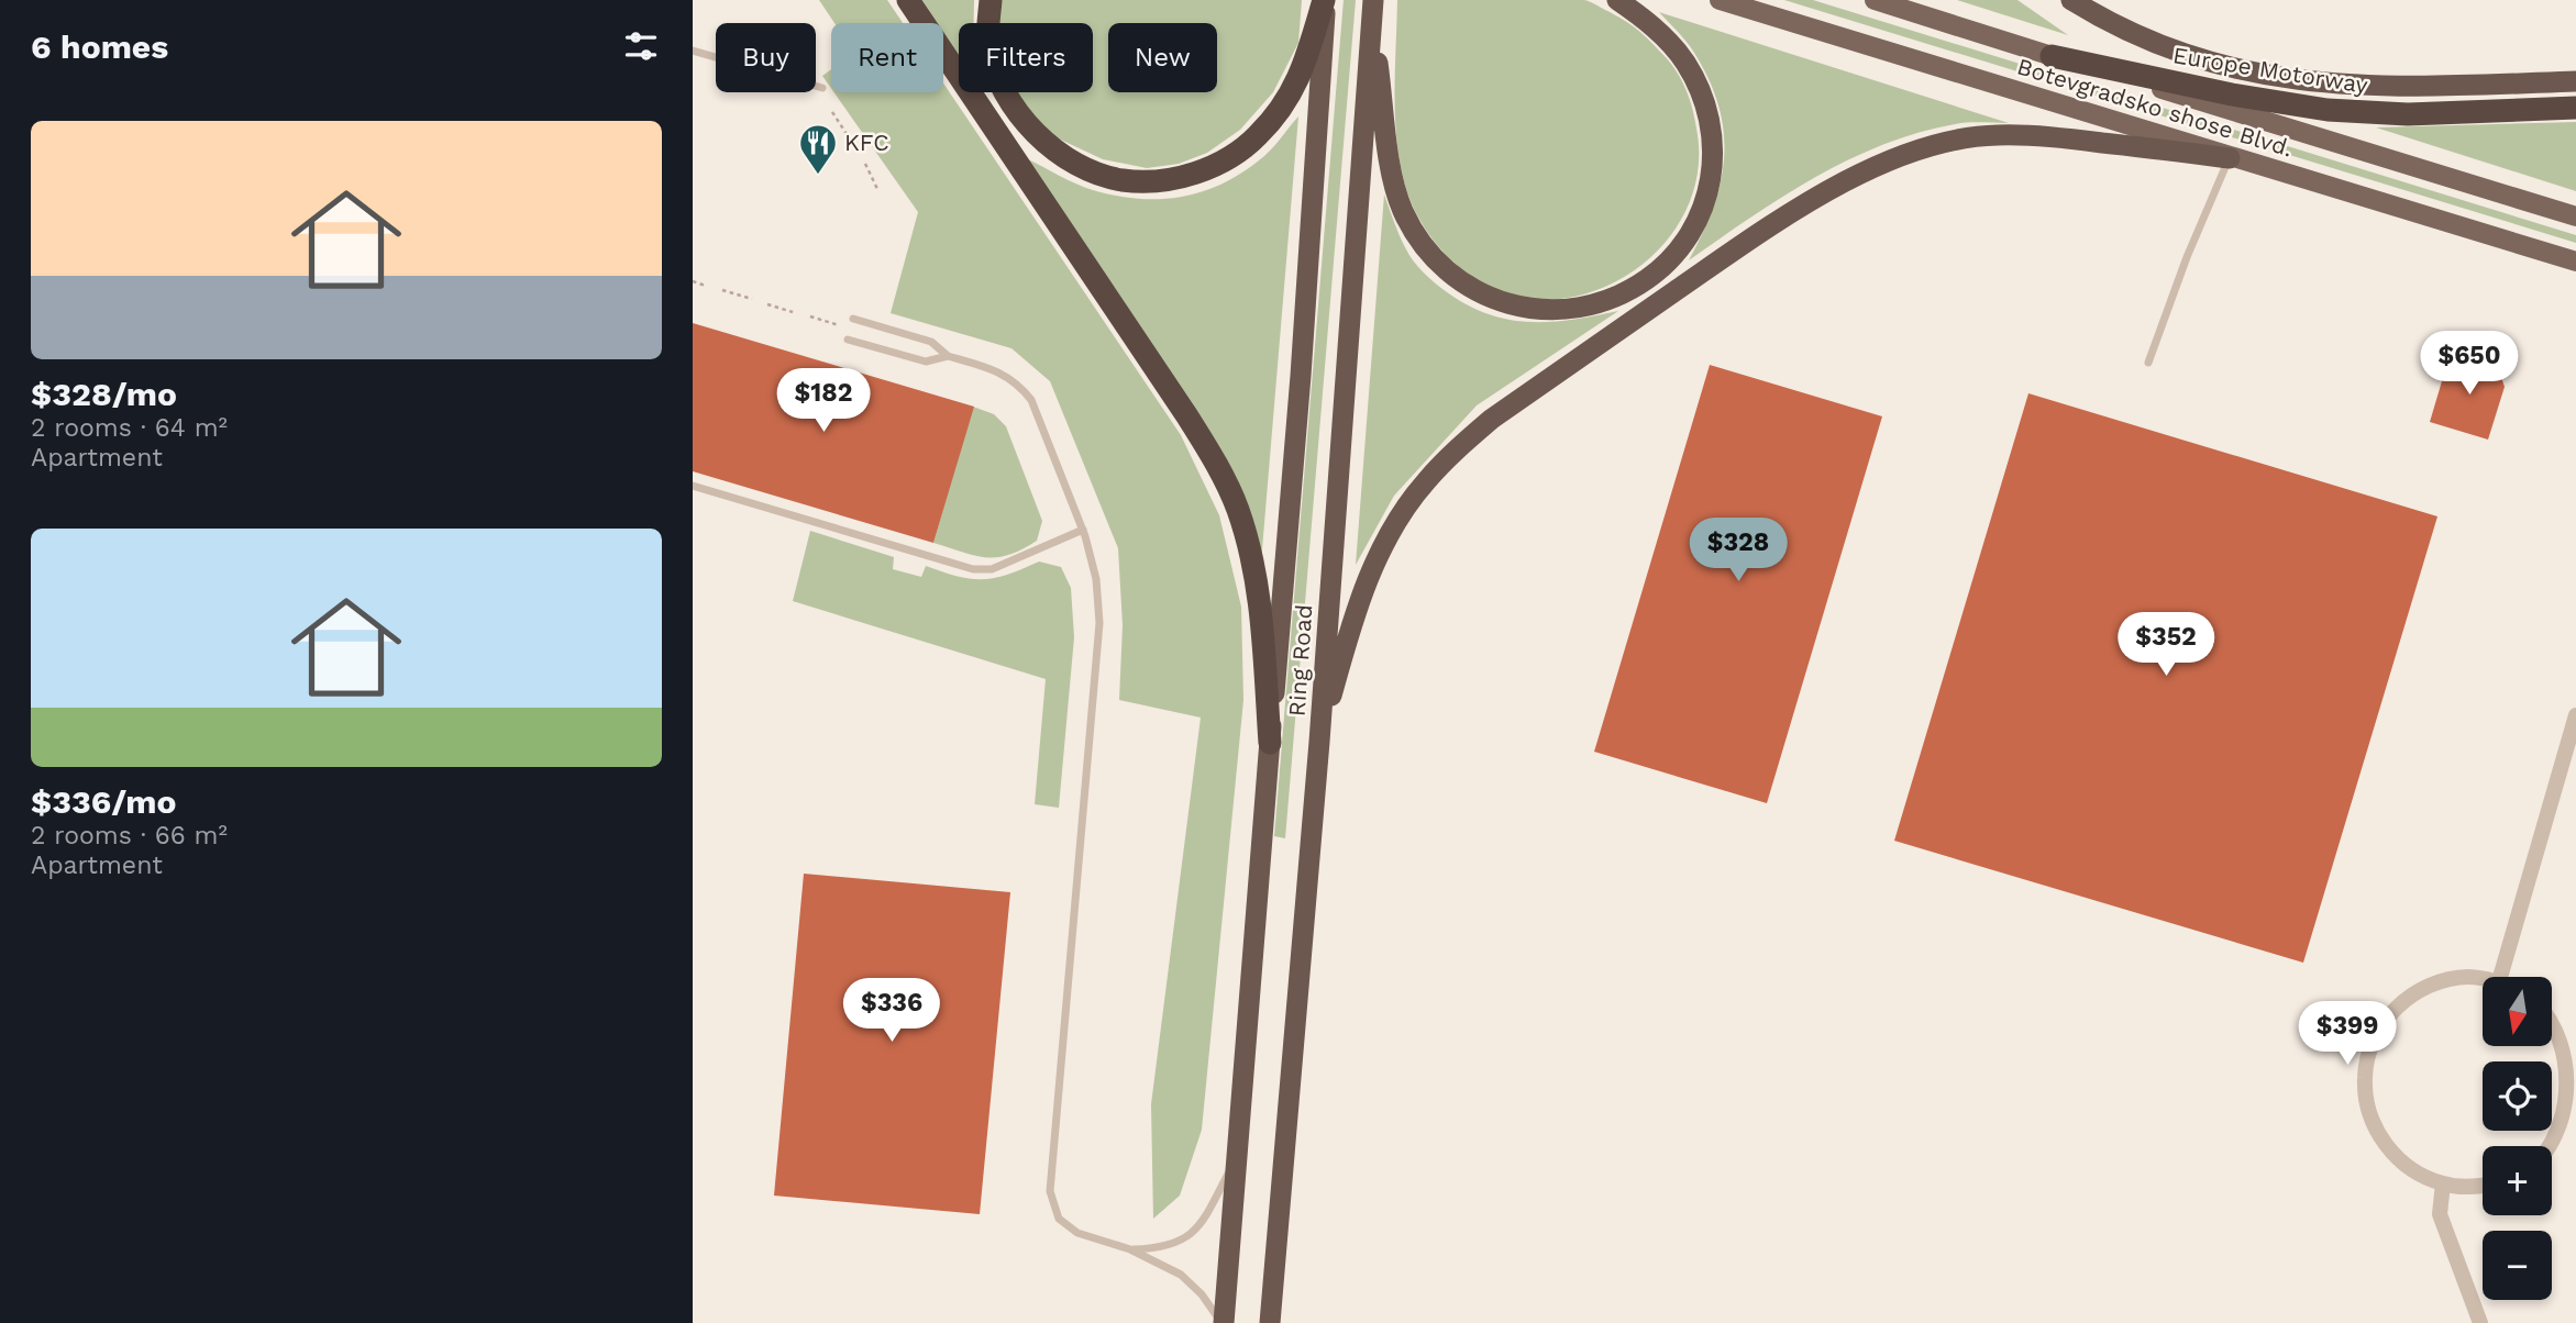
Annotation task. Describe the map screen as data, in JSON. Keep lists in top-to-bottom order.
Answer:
{
  "streets": {
    "highway": ["Europe Motorway", "Ring Road"],
    "main road": ["Botevgradsko shose Blvd."]
  },
  "crossings": [
    ["Europe Motorway", "Botevgradsko shose Blvd."]
  ],
  "places": {
    "restaurant": ["KFC"]
  },
  "north": "bottom",
  "page": {
    "heading": "6 homes",
    "chip": [
      "Buy",
      "Rent",
      "Filters",
      "New"
    ],
    "list": [
      {
        "name": "$328/mo",
        "note": "2 rooms · 64 m² · Apartment"
      },
      {
        "name": "$336/mo",
        "note": "2 rooms · 66 m² · Apartment"
      }
    ],
    "price": [
      "$650",
      "$182",
      "$328",
      "$352",
      "$336",
      "$399"
    ],
    "map_buttons": ["+", "−"]
  }
}
